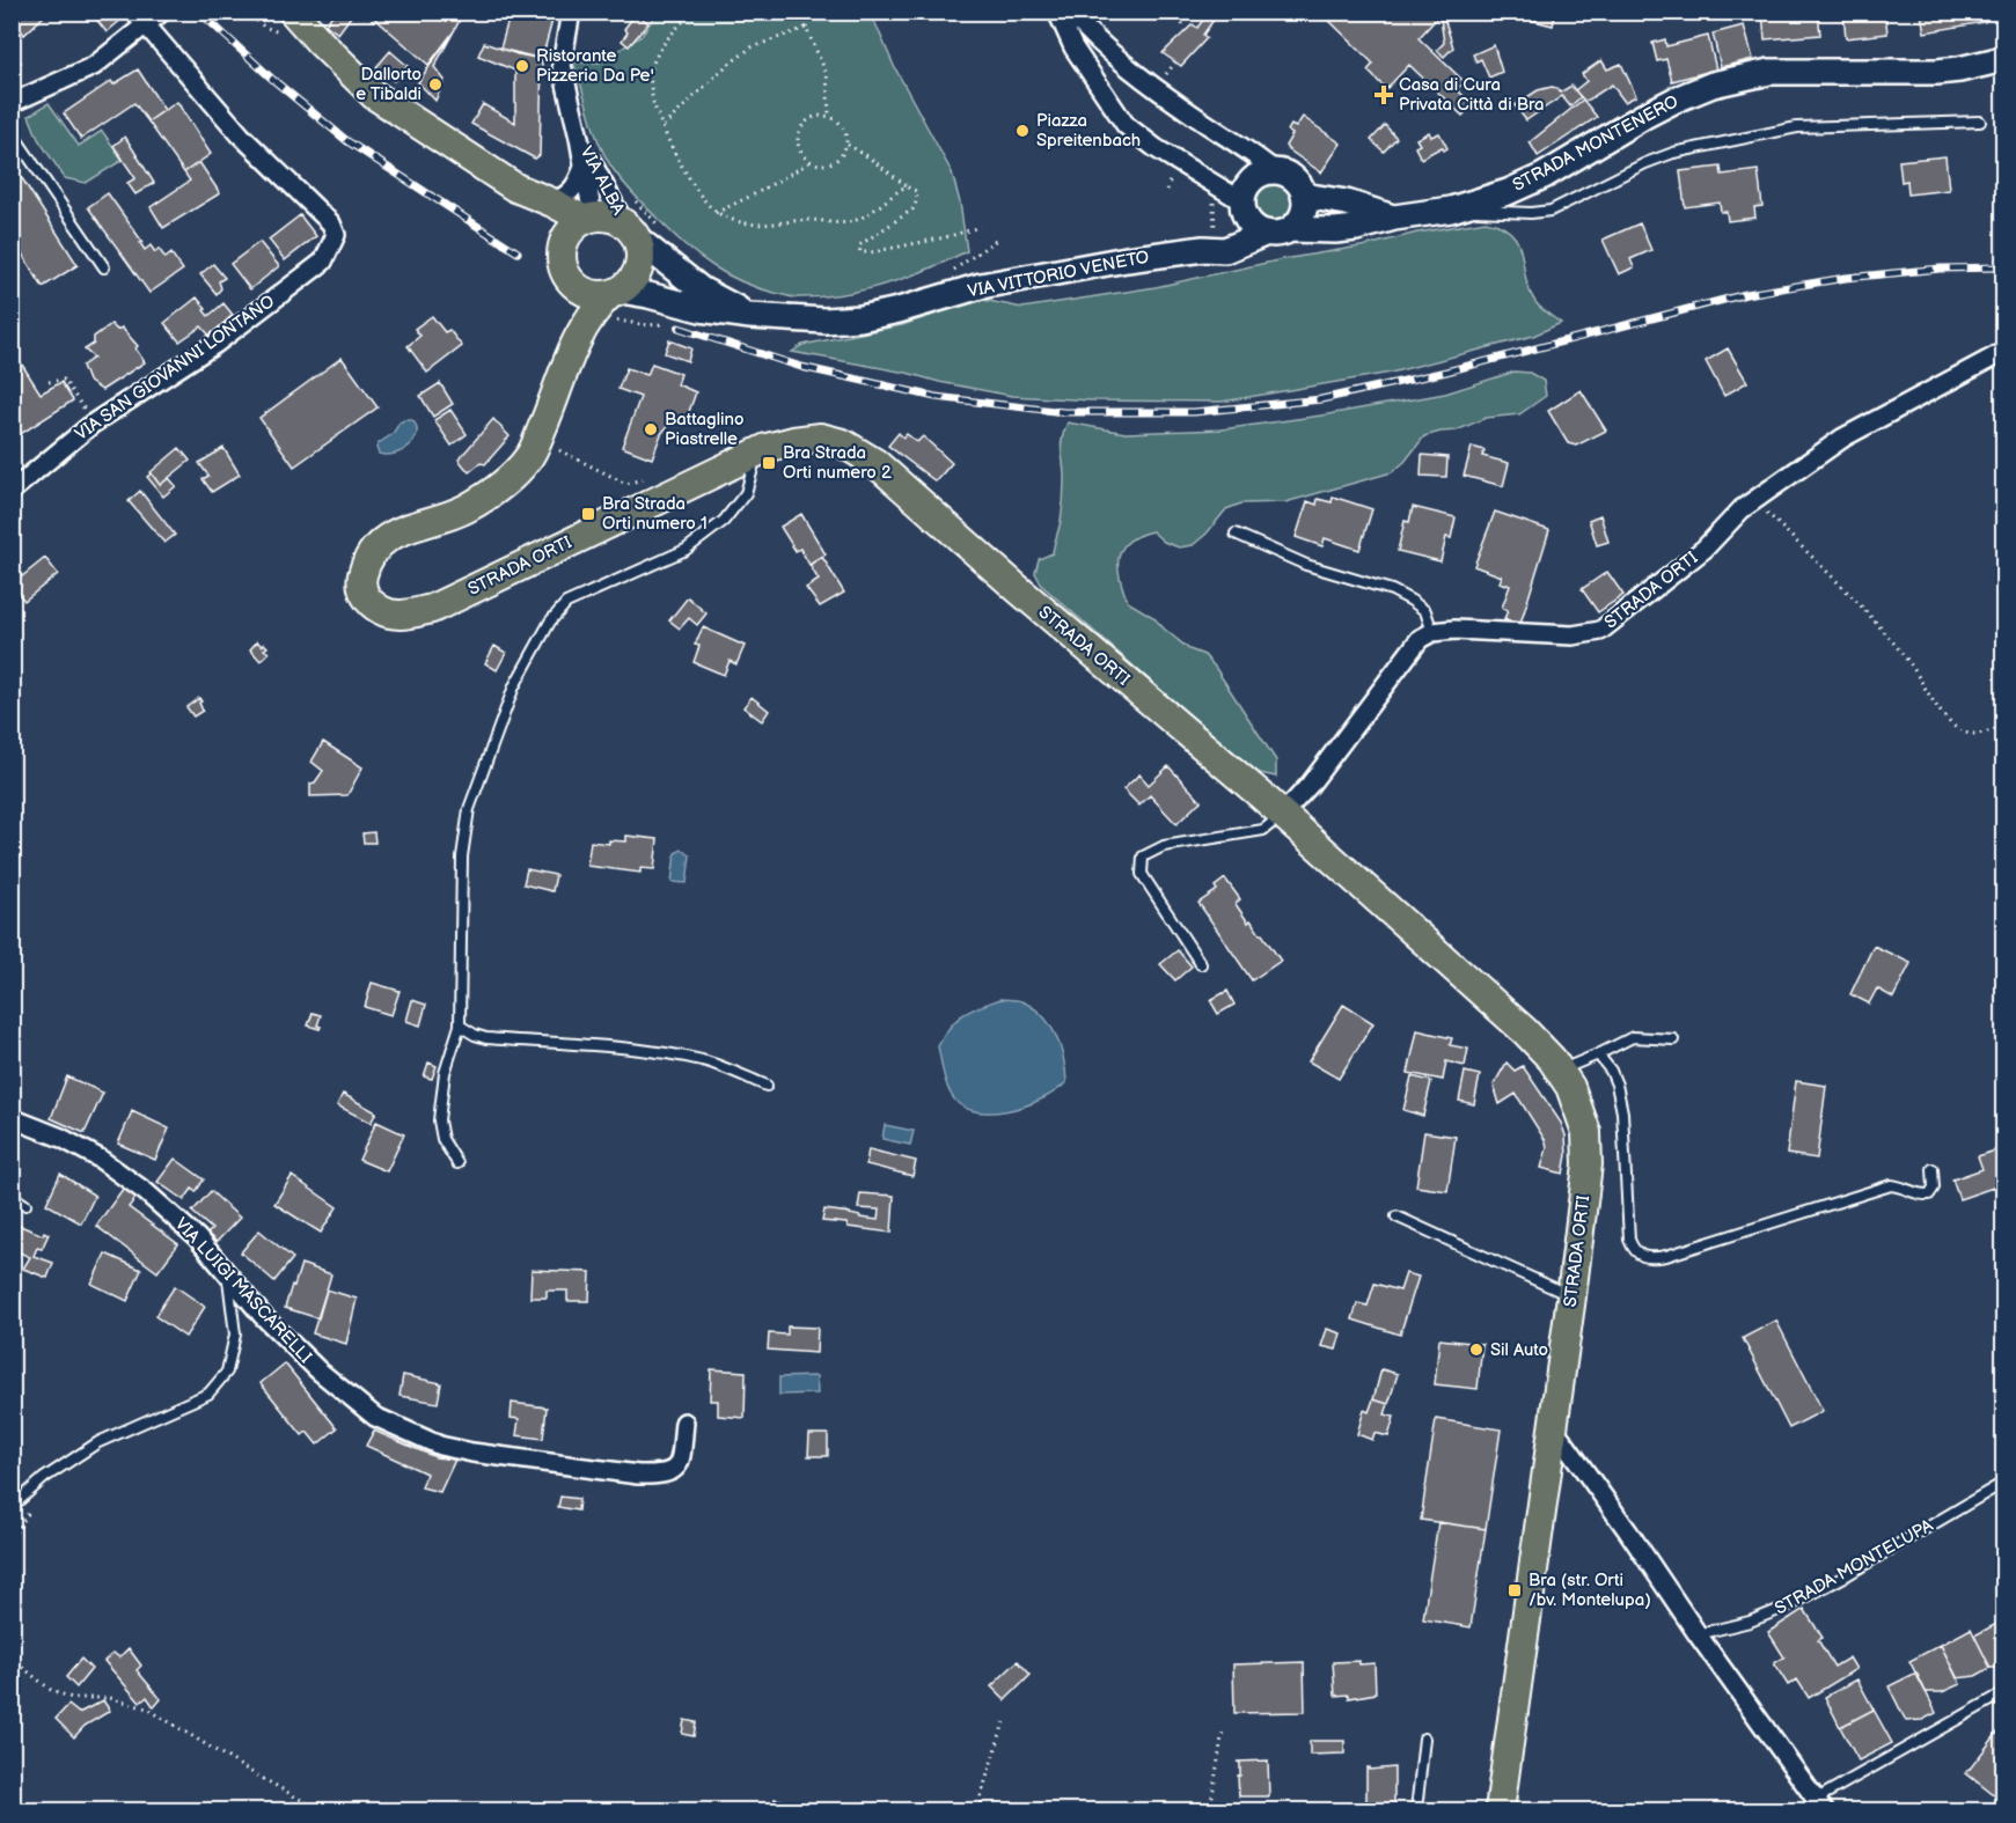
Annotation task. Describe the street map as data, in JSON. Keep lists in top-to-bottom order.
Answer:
{
  "streets": {
    "main road": ["STRADA MONTENERO", "VIA VITTORIO VENETO", "STRADA ORTI"],
    "street": ["VIA ALBA", "VIA SAN GIOVANNI LONTANO", "VIA LUIGI MASCARELLI"],
    "lane": ["STRADA MONTELUPA"]
  },
  "crossings": [
    ["STRADA MONTENERO", "VIA VITTORIO VENETO"],
    ["VIA ALBA", "VIA VITTORIO VENETO"],
    ["VIA ALBA", "STRADA ORTI"],
    ["VIA VITTORIO VENETO", "STRADA ORTI"]
  ],
  "places": {
    "other": [
      "Ristorante Pizzeria Da Pe'",
      "Dallorto e Tibaldi",
      "Piazza Spreitenbach",
      "Battaglino Piastrelle",
      "Sil Auto"
    ],
    "health": ["Casa di Cura Privata Città di Bra"],
    "transit": ["Bra Strada Orti numero 2", "Bra Strada Orti numero 1", "Bra (str. Orti /bv. Montelupa)"]
  }
}
